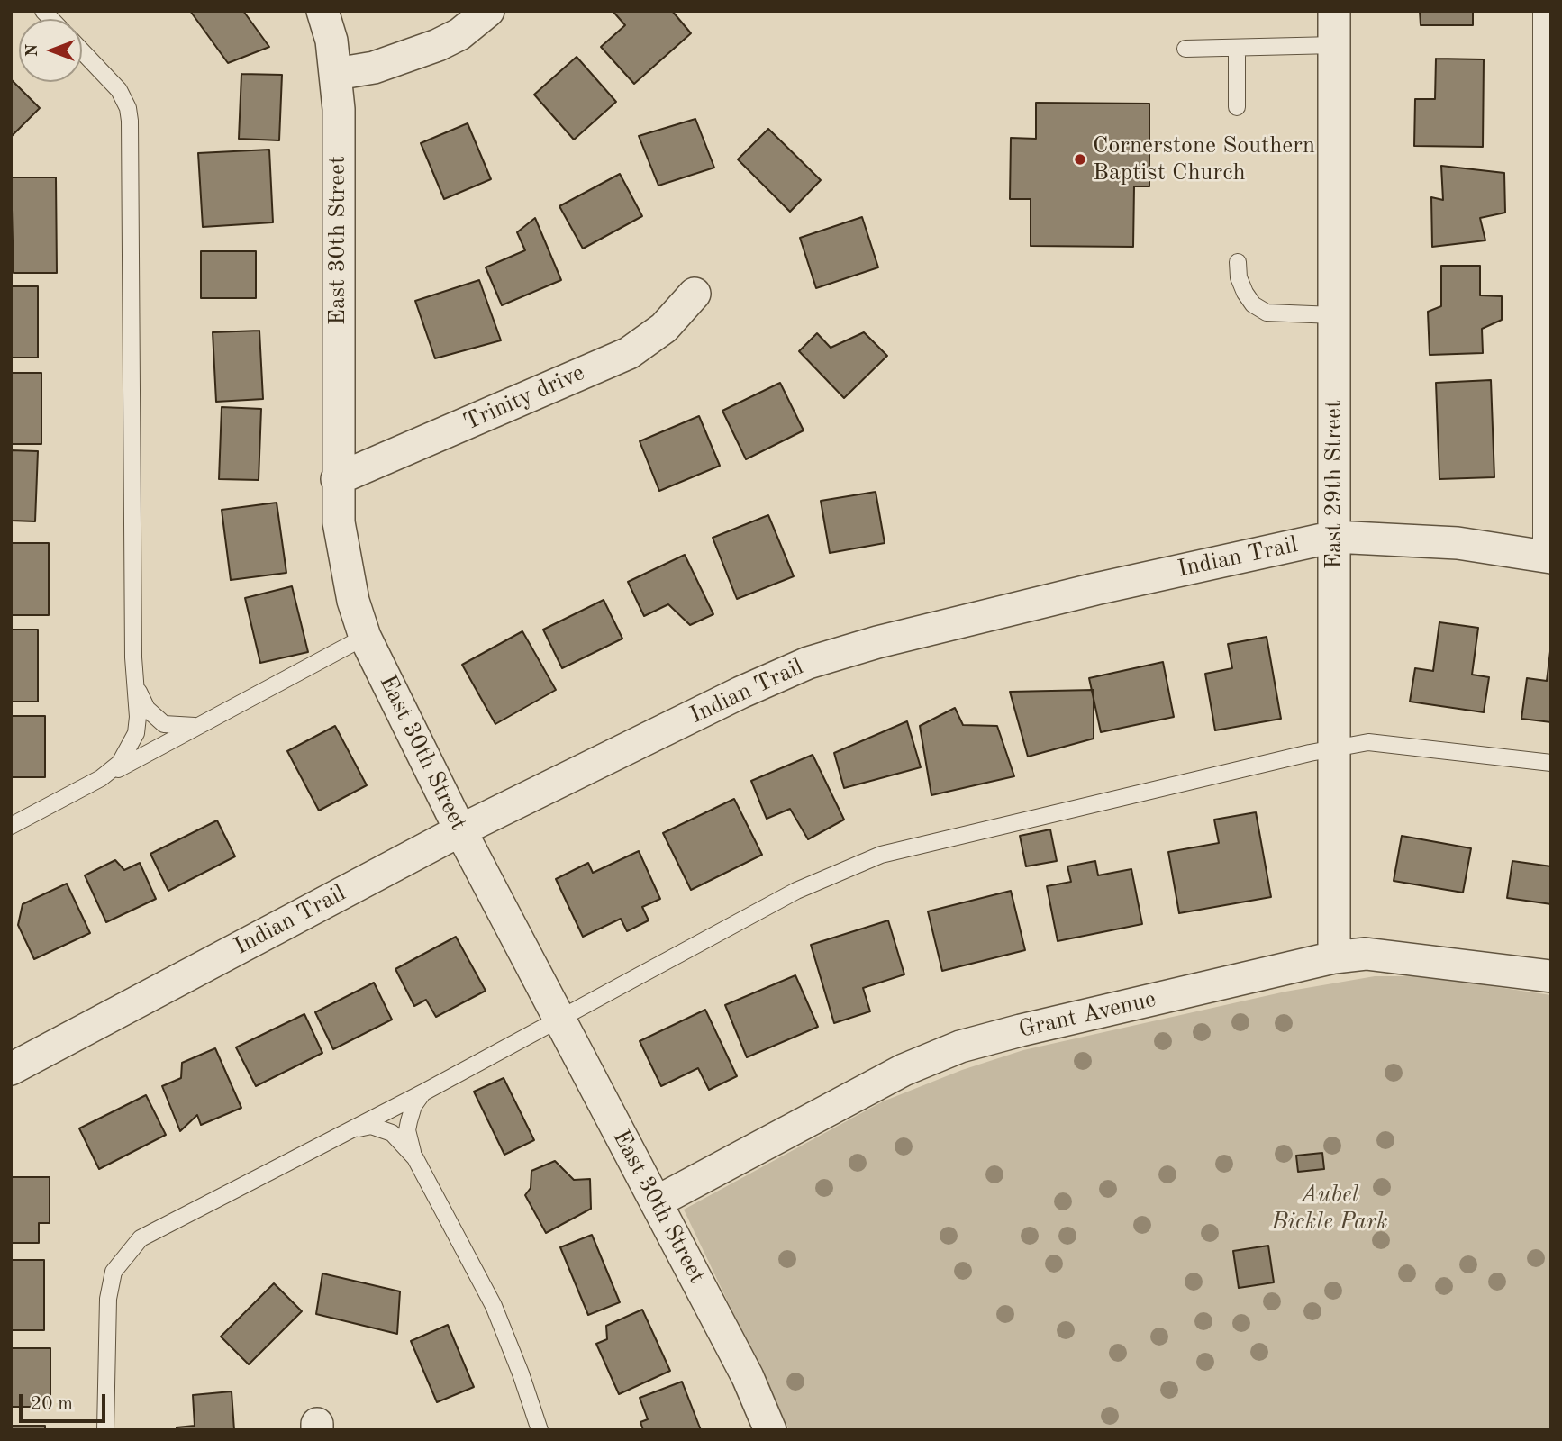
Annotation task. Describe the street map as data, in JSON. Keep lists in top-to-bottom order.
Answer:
{
  "streets": {
    "street": [
      "East 30th Street",
      "Trinity drive",
      "East 29th Street",
      "Indian Trail",
      "Grant Avenue"
    ]
  },
  "crossings": [
    ["East 30th Street", "Trinity drive"],
    ["East 30th Street", "Indian Trail"],
    ["East 30th Street", "Grant Avenue"],
    ["East 29th Street", "Indian Trail"],
    ["East 29th Street", "Grant Avenue"]
  ],
  "parks": ["Aubel Bickle Park"],
  "places": ["Cornerstone Southern Baptist Church"],
  "scale_bar": "20 m",
  "north": "left"
}
